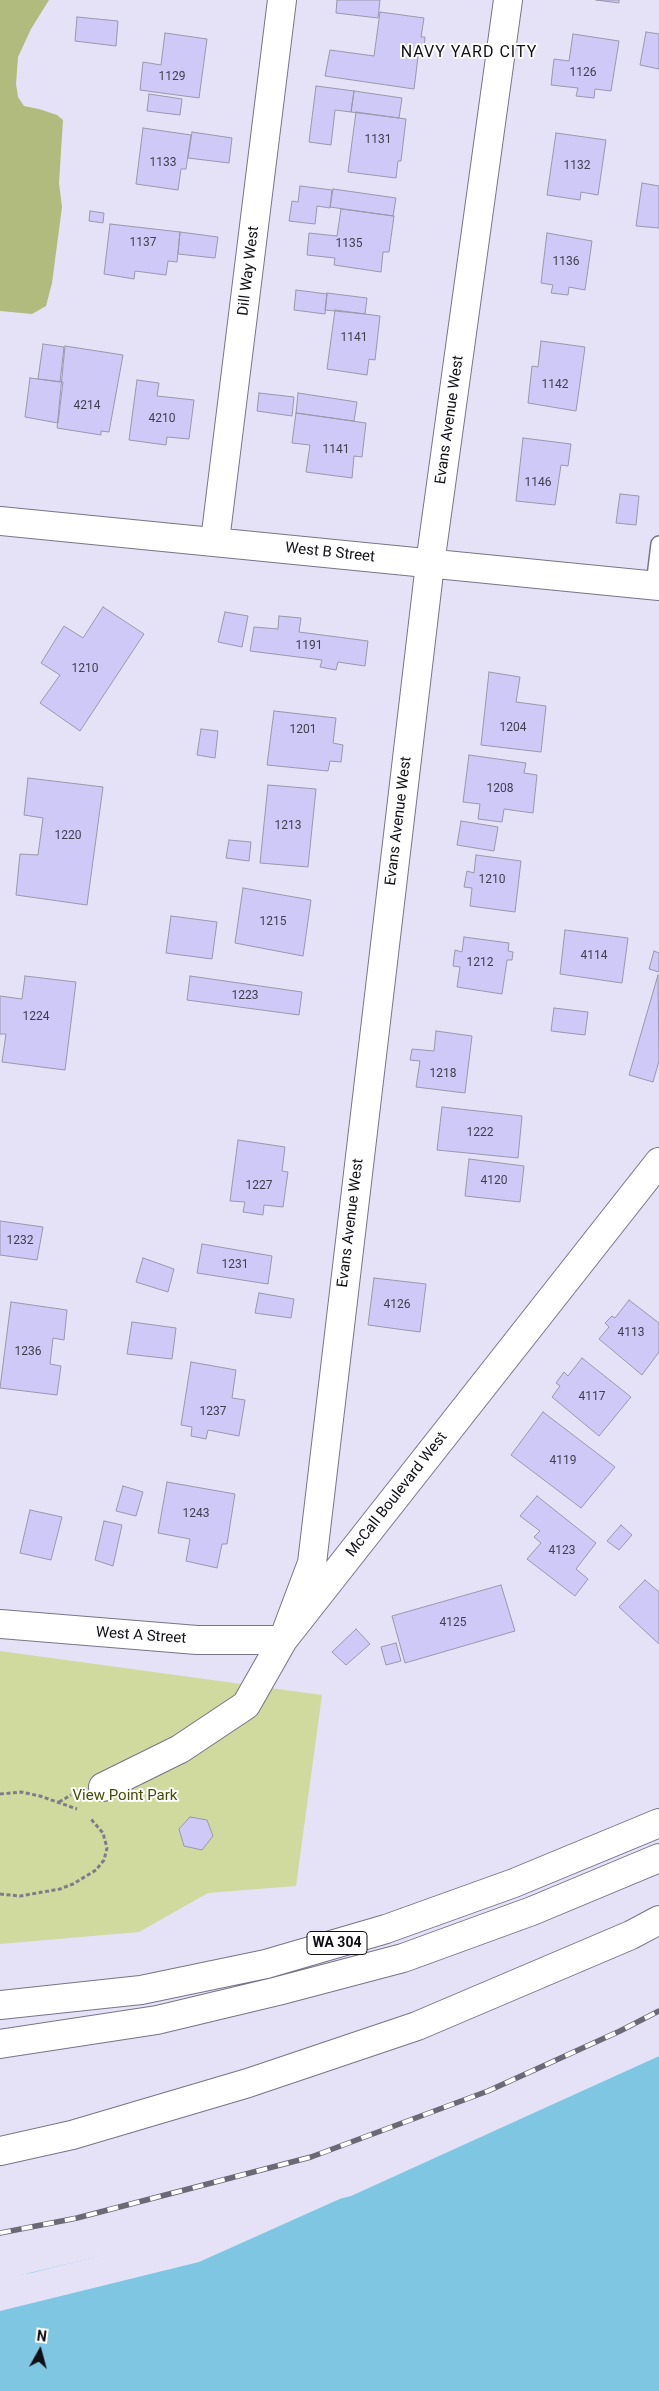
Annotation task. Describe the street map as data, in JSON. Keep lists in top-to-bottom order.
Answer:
{
  "streets": {
    "main road": [
      "Dill Way West",
      "Evans Avenue West",
      "West B Street",
      "McCall Boulevard West",
      "West A Street",
      "WA 304"
    ]
  },
  "crossings": [
    ["Dill Way West", "West B Street"],
    ["Evans Avenue West", "West B Street"],
    ["Evans Avenue West", "McCall Boulevard West"],
    ["Evans Avenue West", "West A Street"],
    ["McCall Boulevard West", "West A Street"]
  ],
  "districts": ["NAVY YARD CITY"],
  "parks": ["View Point Park"],
  "house_numbers": [
    "1126",
    "1129",
    "1131",
    "1133",
    "1132",
    "1137",
    "1135",
    "1136",
    "1141",
    "1142",
    "4214",
    "4210",
    "1141",
    "1146",
    "1191",
    "1210",
    "1204",
    "1201",
    "1208",
    "1213",
    "1220",
    "1210",
    "1215",
    "4114",
    "1212",
    "1223",
    "1224",
    "1218",
    "1222",
    "4120",
    "1227",
    "1232",
    "1231",
    "4126",
    "4113",
    "1236",
    "4117",
    "1237",
    "4119",
    "1243",
    "4123",
    "4125"
  ],
  "north": "top"
}
